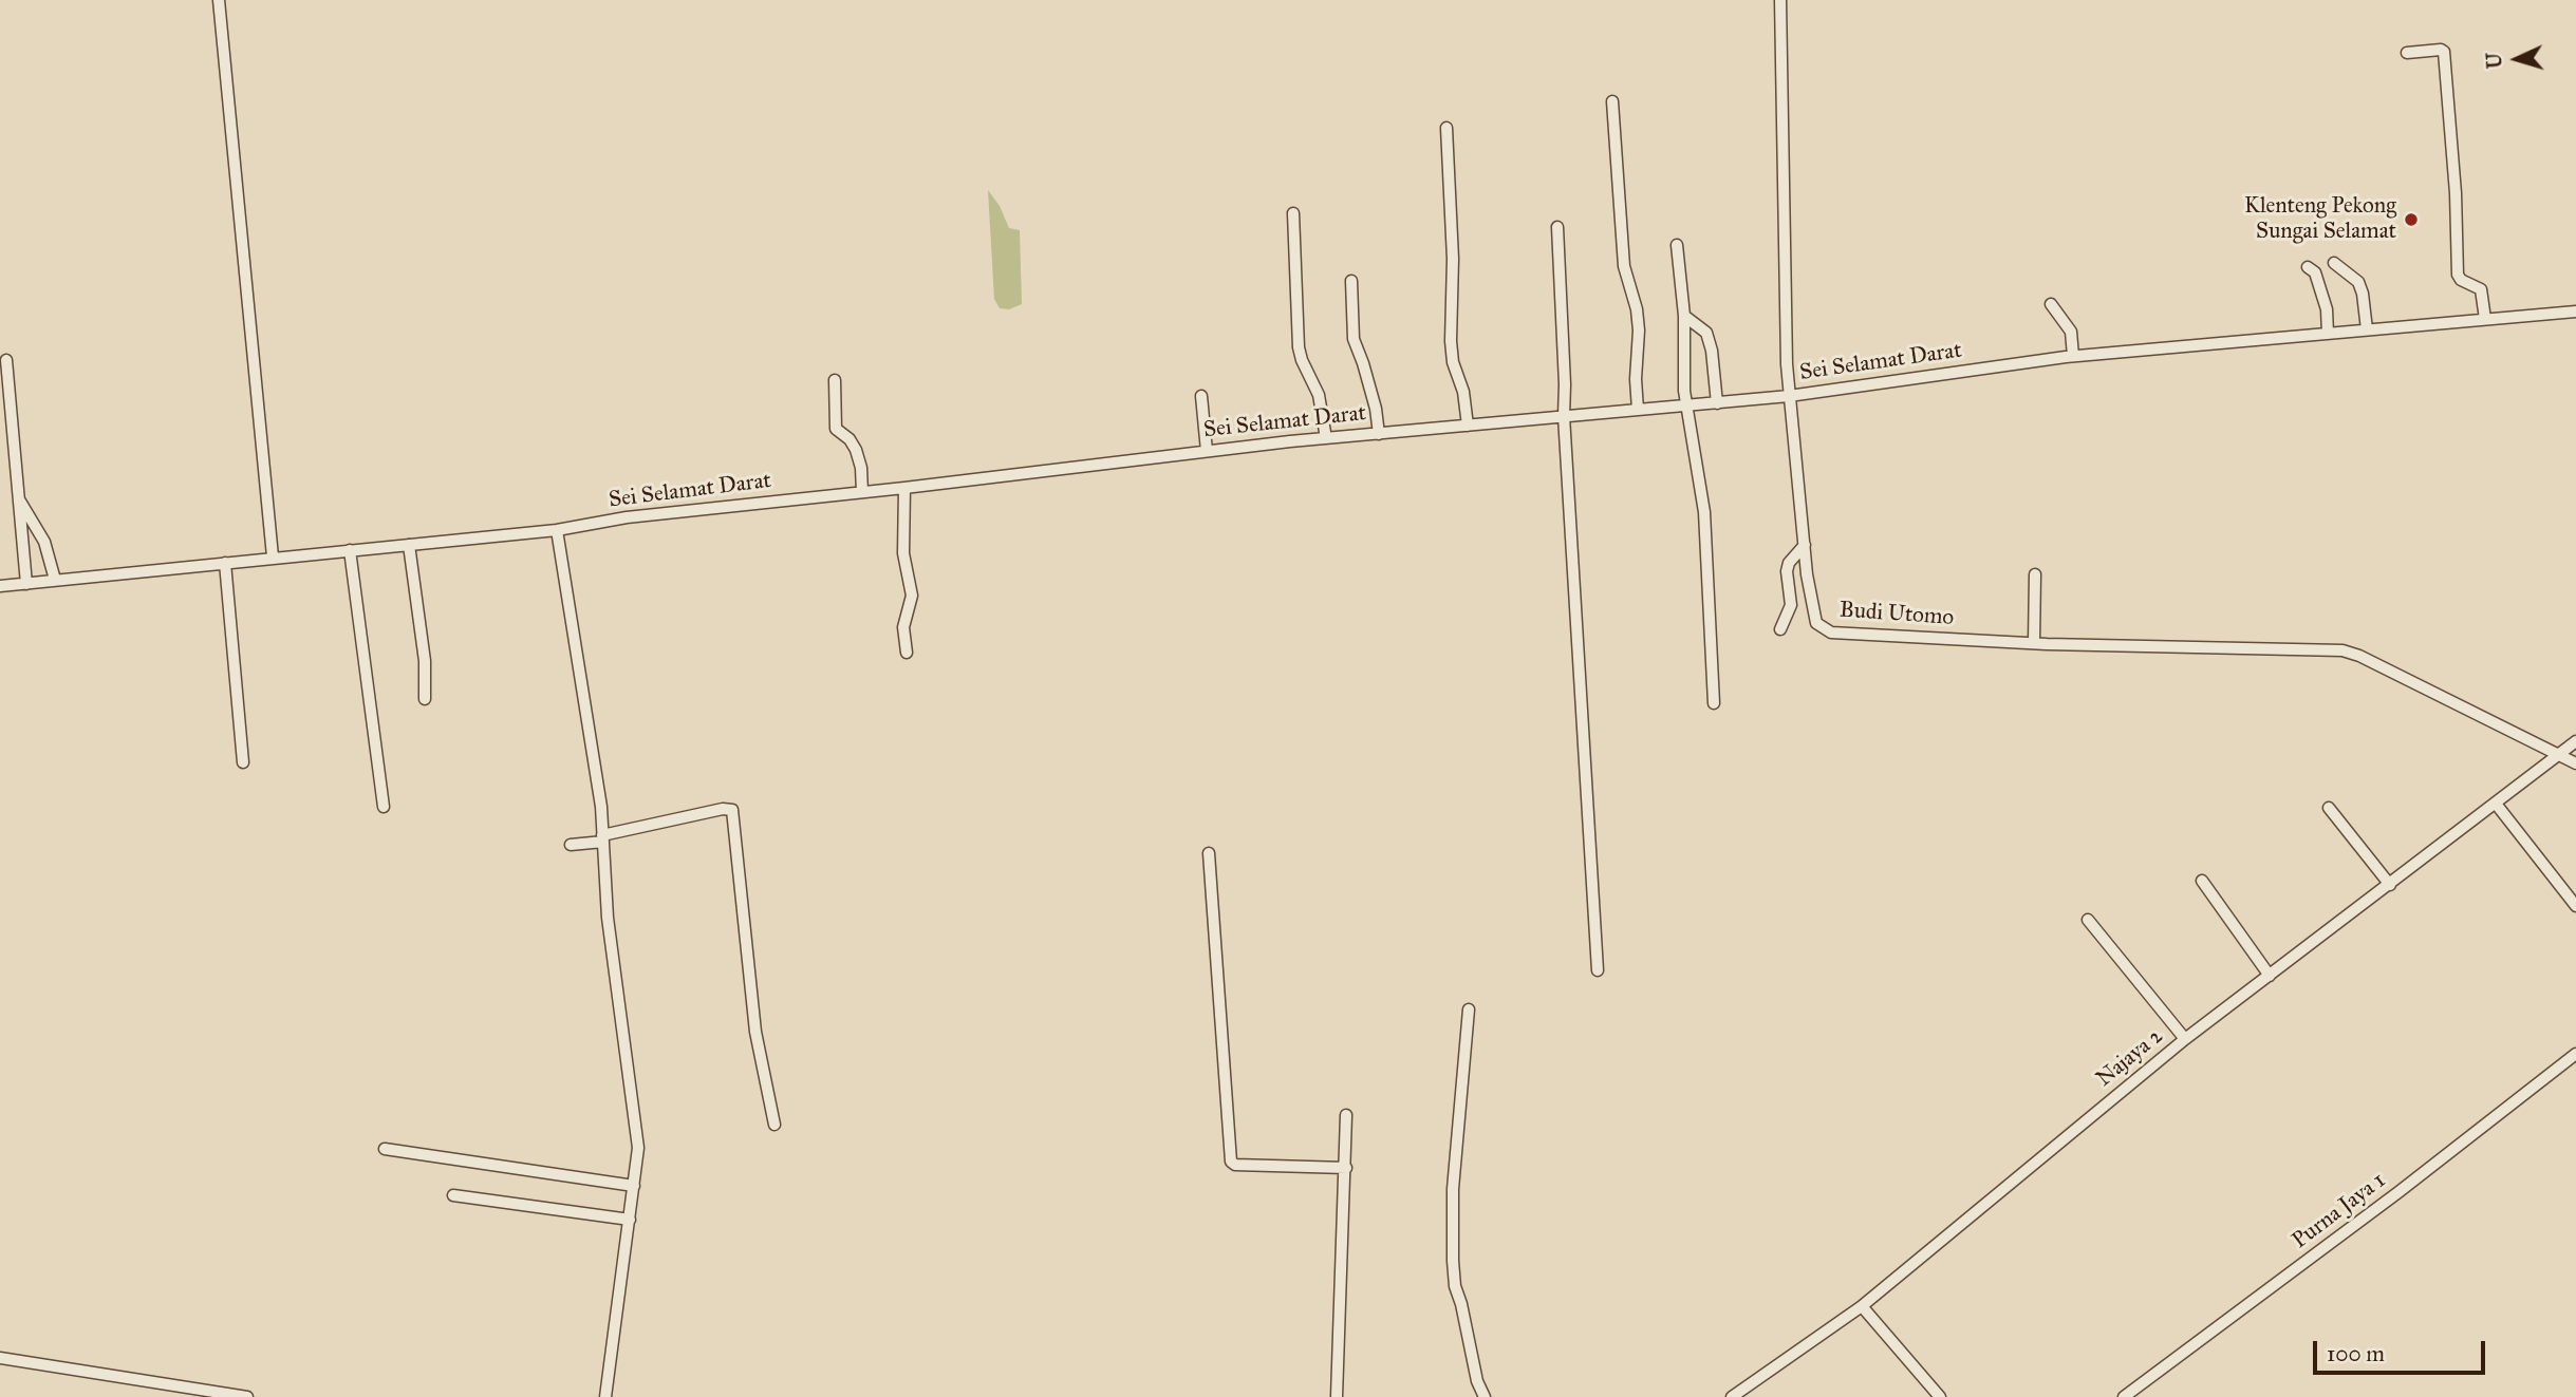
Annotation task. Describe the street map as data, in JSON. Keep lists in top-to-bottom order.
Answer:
{
  "streets": {
    "street": [
      "Sei Selamat Darat",
      "Budi Utomo",
      "Najaya 2",
      "Purna Jaya 1"
    ]
  },
  "crossings": [
    ["Sei Selamat Darat", "Budi Utomo"],
    ["Budi Utomo", "Najaya 2"]
  ],
  "places": ["Klenteng Pekong Sungai Selamat"],
  "scale_bar": "100 m",
  "north": "left"
}
